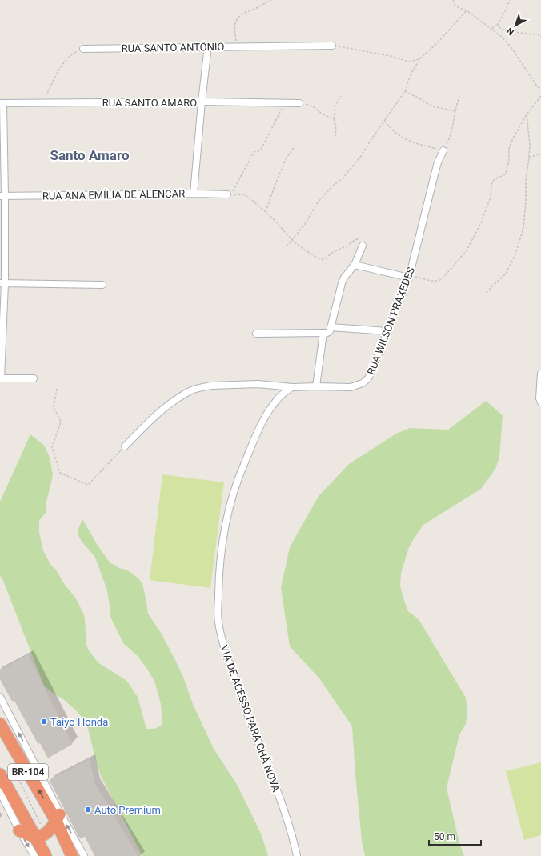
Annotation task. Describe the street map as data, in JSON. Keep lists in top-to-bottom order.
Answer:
{
  "streets": {
    "highway": ["BR-104"],
    "street": [
      "RUA SANTO ANTÔNIO",
      "RUA SANTO AMARO",
      "RUA ANA EMÍLIA DE ALENCAR",
      "RUA WILSON PRAXEDES",
      "VIA DE ACESSO PARA CHÃ NOVA"
    ]
  },
  "crossings": [
    ["RUA WILSON PRAXEDES", "VIA DE ACESSO PARA CHÃ NOVA"]
  ],
  "districts": ["Santo Amaro"],
  "places": ["Taiyo Honda", "Auto Premium"],
  "scale_bar": "50 m",
  "north": "bottom left"
}
